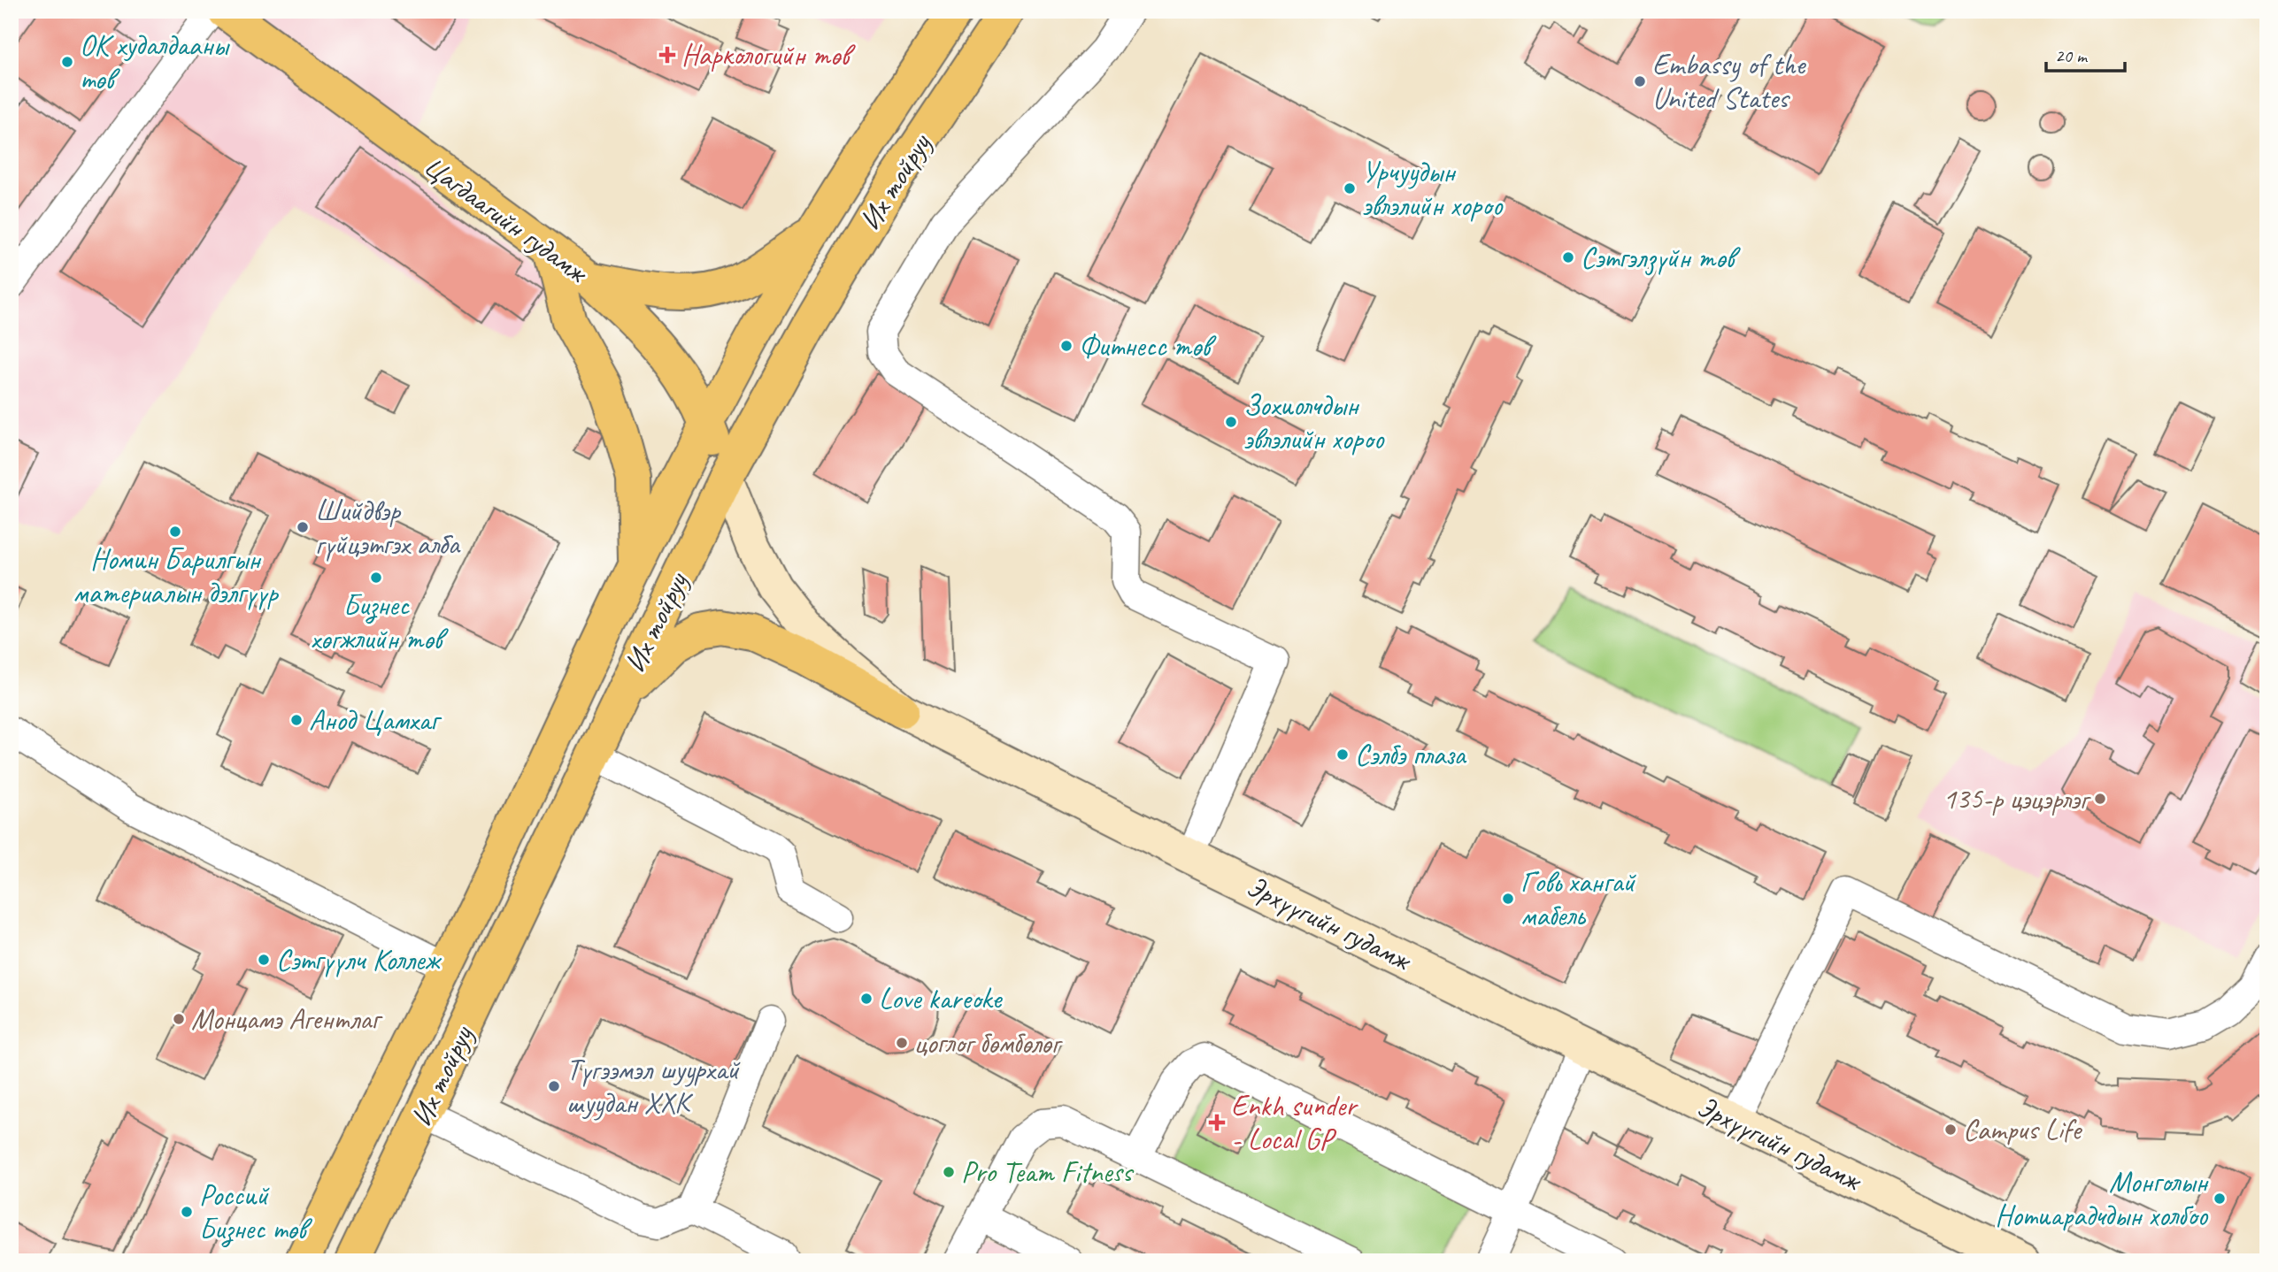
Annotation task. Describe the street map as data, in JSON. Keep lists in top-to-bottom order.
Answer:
{
  "streets": {
    "main road": ["Их тойруу", "Цагдаагийн гудамж", "Эрхүүгийн гудамж"]
  },
  "crossings": [
    ["Их тойруу", "Цагдаагийн гудамж"],
    ["Их тойруу", "Эрхүүгийн гудамж"],
    ["Цагдаагийн гудамж", "Эрхүүгийн гудамж"]
  ],
  "places": {
    "health": ["Наркологийн төв", "Enkh sunder - Local GP"],
    "other": [
      "ОК худалдааны төв",
      "Embassy of the United States",
      "Урчуудын эвлэлийн хороо",
      "Сэтгэлзүйн төв",
      "Фитнесс төв",
      "Зохиолчдын эвлэлийн хороо",
      "Шийдвэр гүйцэтгэх алба",
      "Номин Барилгын материалын дэлгүүр",
      "Бизнес хөгжлийн төв",
      "Анод Цамхаг",
      "Сэлбэ плаза",
      "135-р цэцэрлэг",
      "Гoвь хангай мабель",
      "Сэтгүүлч Коллеж",
      "Love kareoke",
      "Монцамэ Агентлаг",
      "цоглог бөмбөлөг",
      "Түгээмэл шуурхай шуудан ХХК",
      "Campus Life",
      "Pro Team Fitness",
      "Монголын Нотиарадчдын холбоо",
      "Россий Бизнес төв"
    ]
  },
  "scale_bar": "20 m"
}
